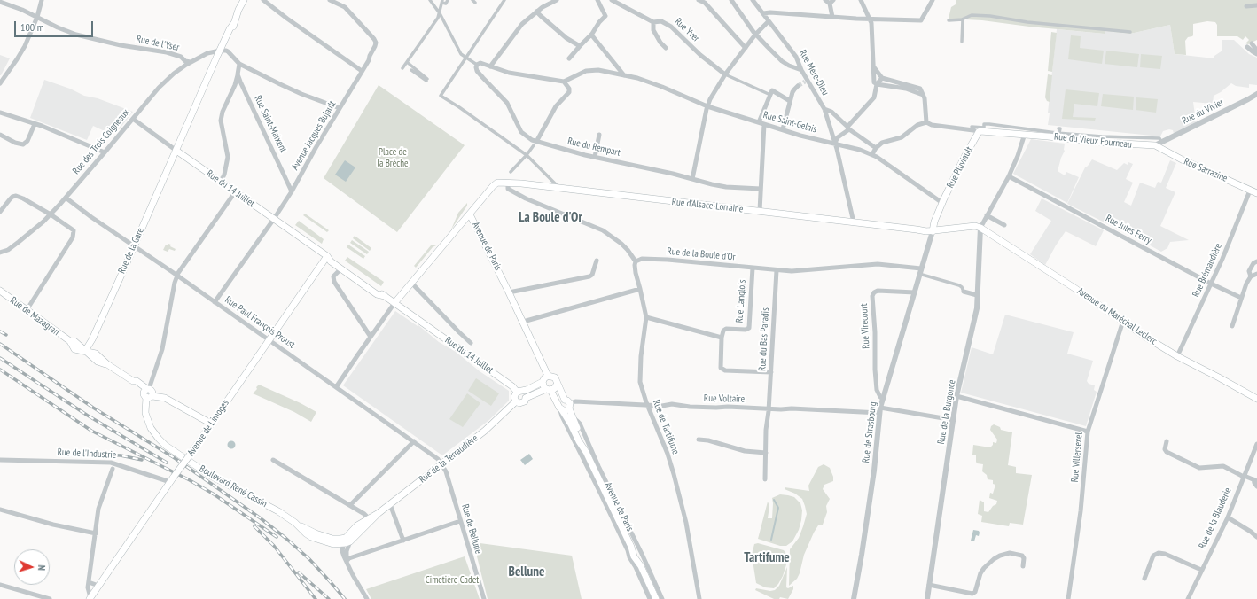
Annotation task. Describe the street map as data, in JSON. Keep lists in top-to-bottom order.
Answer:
{
  "streets": {
    "main road": [
      "Rue du Vieux Fourneau",
      "Rue Pluviault",
      "Rue Sarrazine",
      "Rue du 14 Juillet",
      "Rue d'Alsace-Lorraine",
      "Avenue de Paris",
      "Rue de la Gare",
      "Rue de Mazagran",
      "Avenue du Maréchal Leclerc",
      "Avenue de Limoges",
      "Rue de la Terraudière",
      "Boulevard René Cassin"
    ],
    "street": [
      "Rue Yver",
      "Rue de l'Yser",
      "Rue Mère-Dieu",
      "Rue du Vivier",
      "Rue Saint-Gelais",
      "Rue Saint-Maixent",
      "Avenue Jacques Bujault",
      "Rue des Trois Coigneaux",
      "Rue du Rempart",
      "Rue Jules Ferry",
      "Rue de la Boule d'Or",
      "Rue Brémaudière",
      "Rue Langlois",
      "Rue Paul François Proust",
      "Rue Virecourt",
      "Rue du Bas Paradis",
      "Rue Voltaire",
      "Rue de la Burgonce",
      "Rue de Tartifume",
      "Rue de Strasbourg",
      "Rue de l'Industrie",
      "Rue Villersexel",
      "Rue de la Blauderie",
      "Rue de Bellune"
    ]
  },
  "crossings": [
    ["Rue de l'Yser", "Rue des Trois Coigneaux"],
    ["Rue Mère-Dieu", "Rue Saint-Gelais"],
    ["Rue Mère-Dieu", "Rue d'Alsace-Lorraine"],
    ["Rue du Vivier", "Rue du Vieux Fourneau"],
    ["Rue du Vivier", "Rue Sarrazine"],
    ["Rue Saint-Gelais", "Rue Pluviault"],
    ["Rue Saint-Maixent", "Avenue Jacques Bujault"],
    ["Avenue Jacques Bujault", "Rue du 14 Juillet"],
    ["Avenue Jacques Bujault", "Rue Paul François Proust"],
    ["Rue du Vieux Fourneau", "Rue Pluviault"],
    ["Rue du Vieux Fourneau", "Rue Sarrazine"],
    ["Rue des Trois Coigneaux", "Rue du 14 Juillet"],
    ["Rue des Trois Coigneaux", "Rue de la Gare"],
    ["Rue des Trois Coigneaux", "Rue Paul François Proust"],
    ["Rue Pluviault", "Rue d'Alsace-Lorraine"],
    ["Rue Pluviault", "Rue de Strasbourg"],
    ["Rue Sarrazine", "Rue Brémaudière"],
    ["Rue du 14 Juillet", "Rue de la Gare"],
    ["Rue du 14 Juillet", "Avenue de Limoges"],
    ["Rue du 14 Juillet", "Rue de la Terraudière"],
    ["Rue d'Alsace-Lorraine", "Avenue de Paris"],
    ["Rue d'Alsace-Lorraine", "Avenue du Maréchal Leclerc"],
    ["Rue d'Alsace-Lorraine", "Rue de la Burgonce"],
    ["Rue d'Alsace-Lorraine", "Rue de Strasbourg"],
    ["Rue Jules Ferry", "Rue Brémaudière"],
    ["Avenue de Paris", "Rue Voltaire"],
    ["Rue de la Gare", "Rue de Mazagran"],
    ["Rue de la Gare", "Rue Paul François Proust"],
    ["Rue de la Boule d'Or", "Rue Langlois"],
    ["Rue de la Boule d'Or", "Rue du Bas Paradis"],
    ["Rue de la Boule d'Or", "Rue de Tartifume"],
    ["Rue de la Boule d'Or", "Rue de Strasbourg"],
    ["Rue Brémaudière", "Avenue du Maréchal Leclerc"],
    ["Rue de Mazagran", "Avenue de Limoges"],
    ["Rue de Mazagran", "Boulevard René Cassin"],
    ["Avenue du Maréchal Leclerc", "Rue de la Burgonce"],
    ["Avenue du Maréchal Leclerc", "Rue Villersexel"],
    ["Rue Paul François Proust", "Avenue de Limoges"],
    ["Rue Paul François Proust", "Rue de la Terraudière"],
    ["Rue Paul François Proust", "Rue de Bellune"],
    ["Rue Virecourt", "Rue de Strasbourg"],
    ["Rue du Bas Paradis", "Rue Voltaire"],
    ["Rue Voltaire", "Rue de la Burgonce"],
    ["Rue Voltaire", "Rue de Tartifume"],
    ["Rue Voltaire", "Rue de Strasbourg"],
    ["Avenue de Limoges", "Rue de l'Industrie"],
    ["Rue de la Terraudière", "Boulevard René Cassin"],
    ["Rue de la Terraudière", "Rue de Bellune"]
  ],
  "districts": ["La Boule d'Or", "Tartifume", "Bellune"],
  "parks": ["Place de la Brèche", "Cimetière Cadet"],
  "scale_bar": "100 m",
  "north": "right"
}
